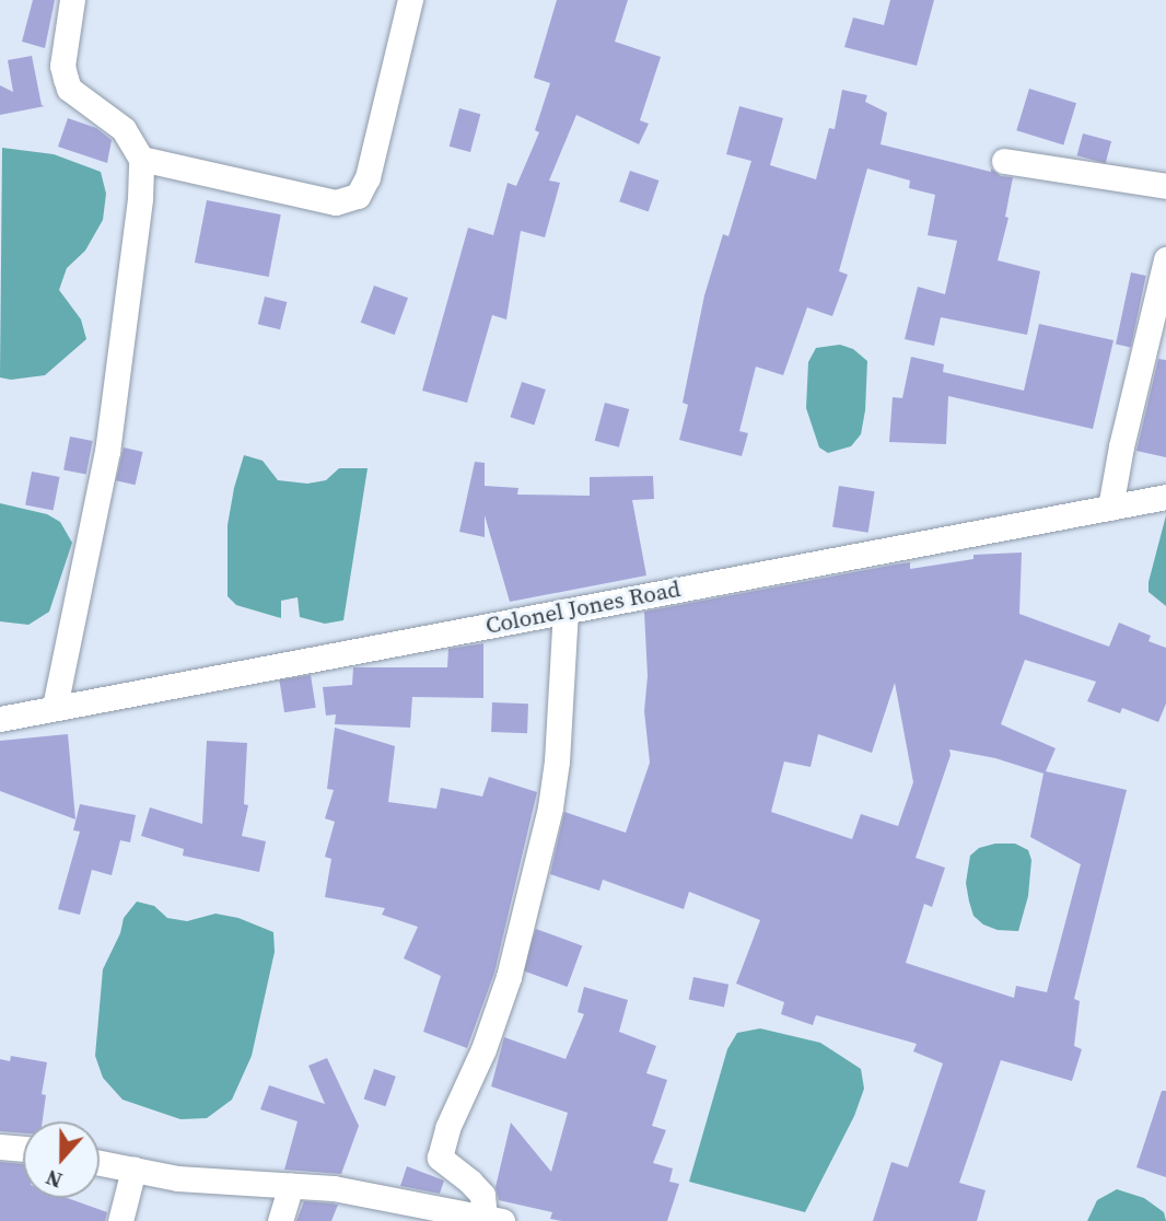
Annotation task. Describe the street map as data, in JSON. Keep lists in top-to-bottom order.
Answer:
{
  "streets": {
    "street": ["Colonel Jones Road"]
  },
  "north": "bottom"
}
